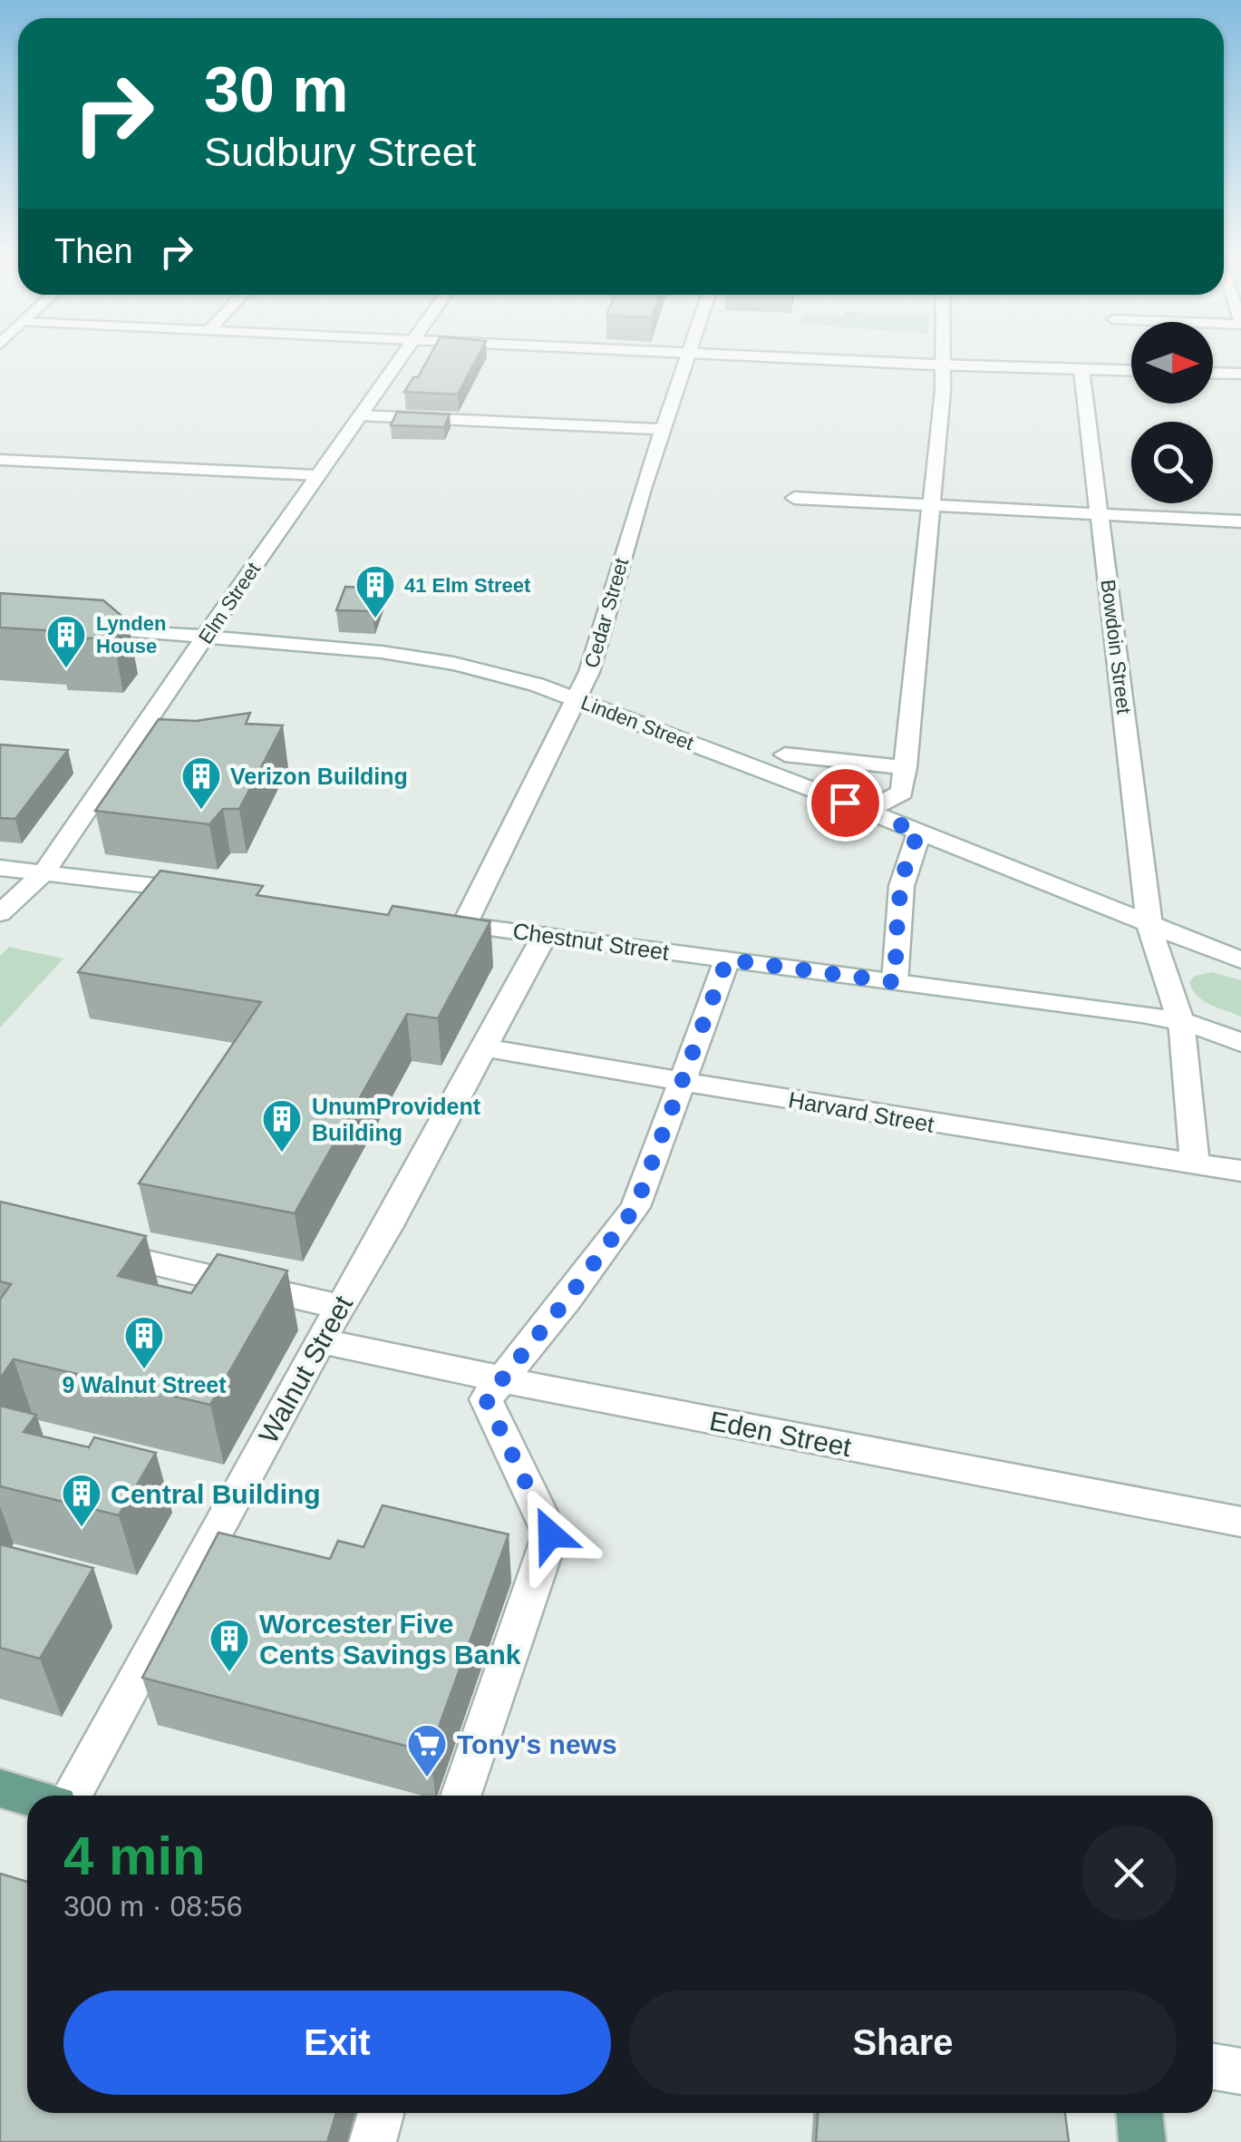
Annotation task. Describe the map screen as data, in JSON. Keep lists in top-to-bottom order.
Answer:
{
  "streets": {
    "street": [
      "Elm Street",
      "Cedar Street",
      "Bowdoin Street",
      "Linden Street",
      "Chestnut Street",
      "Harvard Street",
      "Walnut Street",
      "Eden Street"
    ]
  },
  "crossings": [
    ["Elm Street", "Linden Street"],
    ["Cedar Street", "Linden Street"],
    ["Cedar Street", "Chestnut Street"],
    ["Bowdoin Street", "Linden Street"],
    ["Bowdoin Street", "Chestnut Street"],
    ["Chestnut Street", "Walnut Street"],
    ["Harvard Street", "Walnut Street"],
    ["Walnut Street", "Eden Street"]
  ],
  "places": {
    "building": [
      "41 Elm Street",
      "Lynden House",
      "Verizon Building",
      "UnumProvident Building",
      "9 Walnut Street",
      "Central Building",
      "Worcester Five Cents Savings Bank"
    ],
    "supermarket": ["Tony's news"]
  },
  "north": "right",
  "page": {
    "turn": ["30 m", "Sudbury Street"],
    "then": "Then",
    "heading": ["4 min", "300 m · 08:56"],
    "buttons": ["Exit", "Share"]
  }
}
